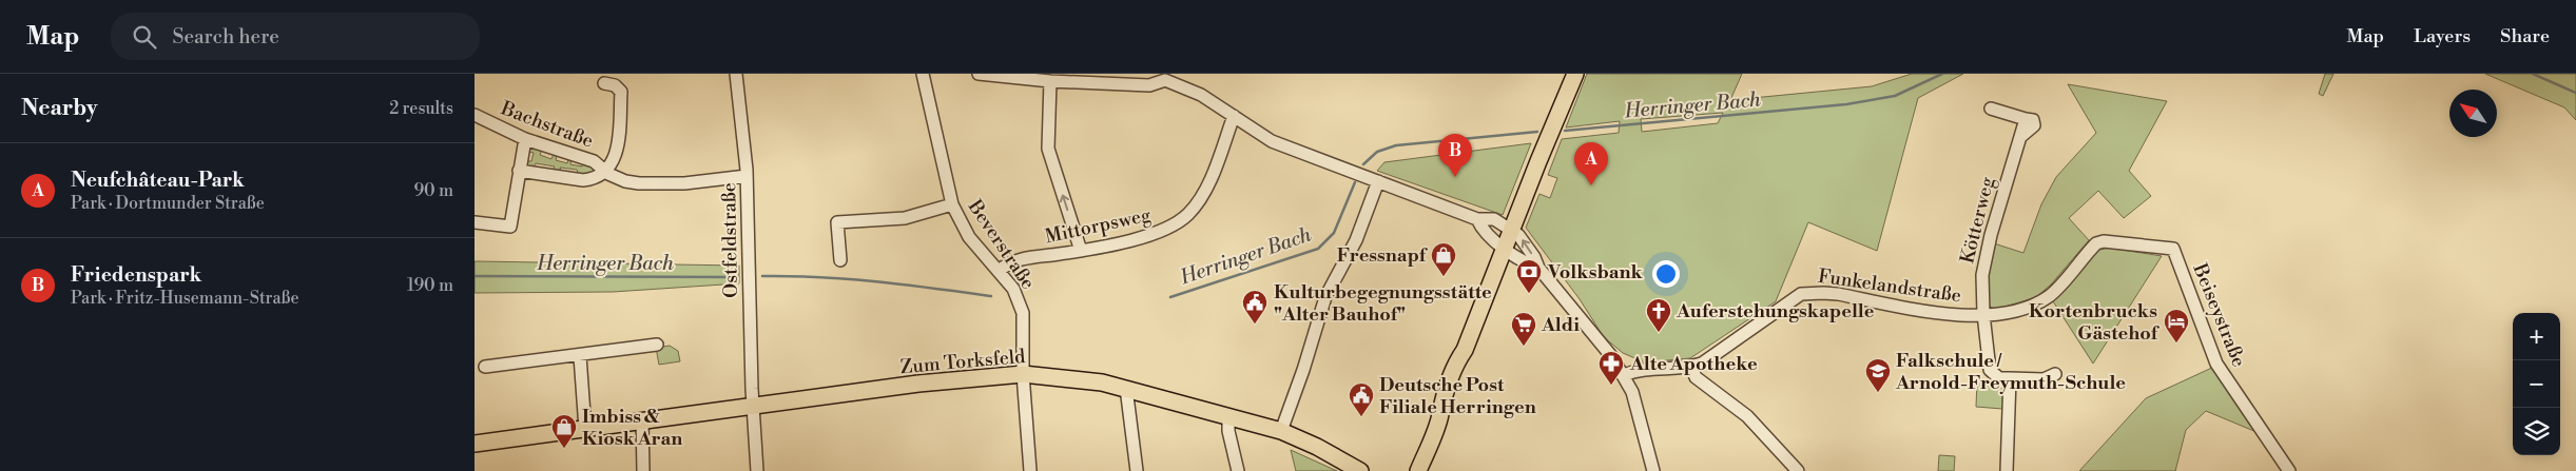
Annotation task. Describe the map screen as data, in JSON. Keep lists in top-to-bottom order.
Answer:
{
  "streets": {
    "main road": ["Zum Torksfeld"],
    "street": [
      "Bachstraße",
      "Kötterweg",
      "Mittorpsweg",
      "Ostfeldstraße",
      "Beverstraße",
      "Funkelandstraße",
      "Beiseystraße"
    ]
  },
  "crossings": [
    ["Bachstraße", "Ostfeldstraße"],
    ["Kötterweg", "Funkelandstraße"],
    ["Mittorpsweg", "Beverstraße"],
    ["Ostfeldstraße", "Zum Torksfeld"],
    ["Beverstraße", "Zum Torksfeld"],
    ["Funkelandstraße", "Beiseystraße"]
  ],
  "water": ["Herringer Bach"],
  "places": {
    "shop": ["Fressnapf", "Imbiss & Kiosk Aran"],
    "bank": ["Volksbank"],
    "public building": ["Kulturbegegnungsstätte \"Alter Bauhof\"", "Deutsche Post Filiale Herringen"],
    "church": ["Auferstehungskapelle"],
    "hotel": ["Kortenbrucks Gästehof"],
    "supermarket": ["Aldi"],
    "pharmacy": ["Alte Apotheke"],
    "school or university": ["Falkschule / Arnold-Freymuth-Schule"]
  },
  "north": "top left",
  "page": {
    "header": "Map",
    "search": "Search here",
    "nav": ["Map", "Layers", "Share"],
    "heading": ["Nearby", "2 results"],
    "pins": ["B", "A"],
    "list": [
      {
        "mark": "A",
        "name": "Neufchâteau-Park",
        "note": "Park · Dortmunder Straße",
        "value": "90 m"
      },
      {
        "mark": "B",
        "name": "Friedenspark",
        "note": "Park · Fritz-Husemann-Straße",
        "value": "190 m"
      }
    ],
    "map_buttons": ["+", "−"]
  }
}
